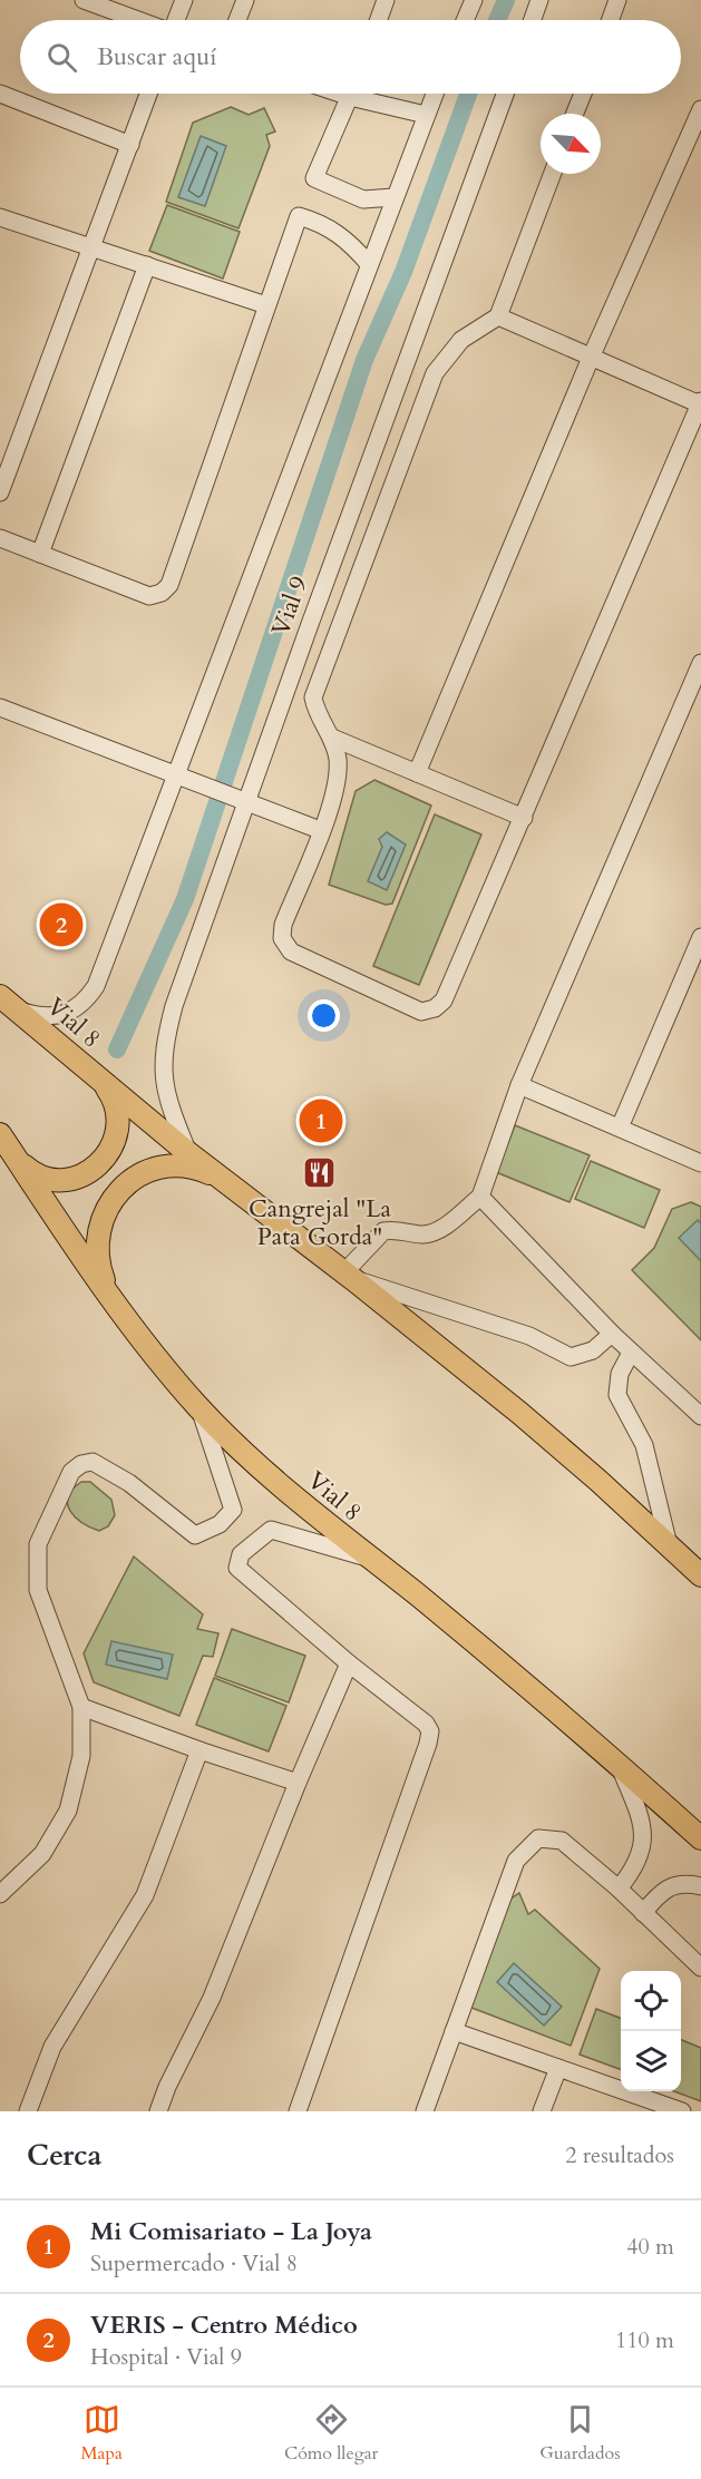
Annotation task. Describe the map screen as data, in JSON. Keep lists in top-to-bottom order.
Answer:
{
  "streets": {
    "main road": ["Vial 8"],
    "street": ["Vial 9"]
  },
  "crossings": [
    ["Vial 9", "Vial 8"]
  ],
  "places": {
    "restaurant": ["Cangrejal \"La Pata Gorda\""]
  },
  "north": "bottom right",
  "page": {
    "search": "Buscar aquí",
    "pins": ["2", "1"],
    "heading": ["Cerca", "2 resultados"],
    "list": [
      {
        "mark": "1",
        "name": "Mi Comisariato - La Joya",
        "note": "Supermercado · Vial 8",
        "value": "40 m"
      },
      {
        "mark": "2",
        "name": "VERIS - Centro Médico",
        "note": "Hospital · Vial 9",
        "value": "110 m"
      }
    ],
    "nav": ["Mapa", "Cómo llegar", "Guardados"]
  }
}
